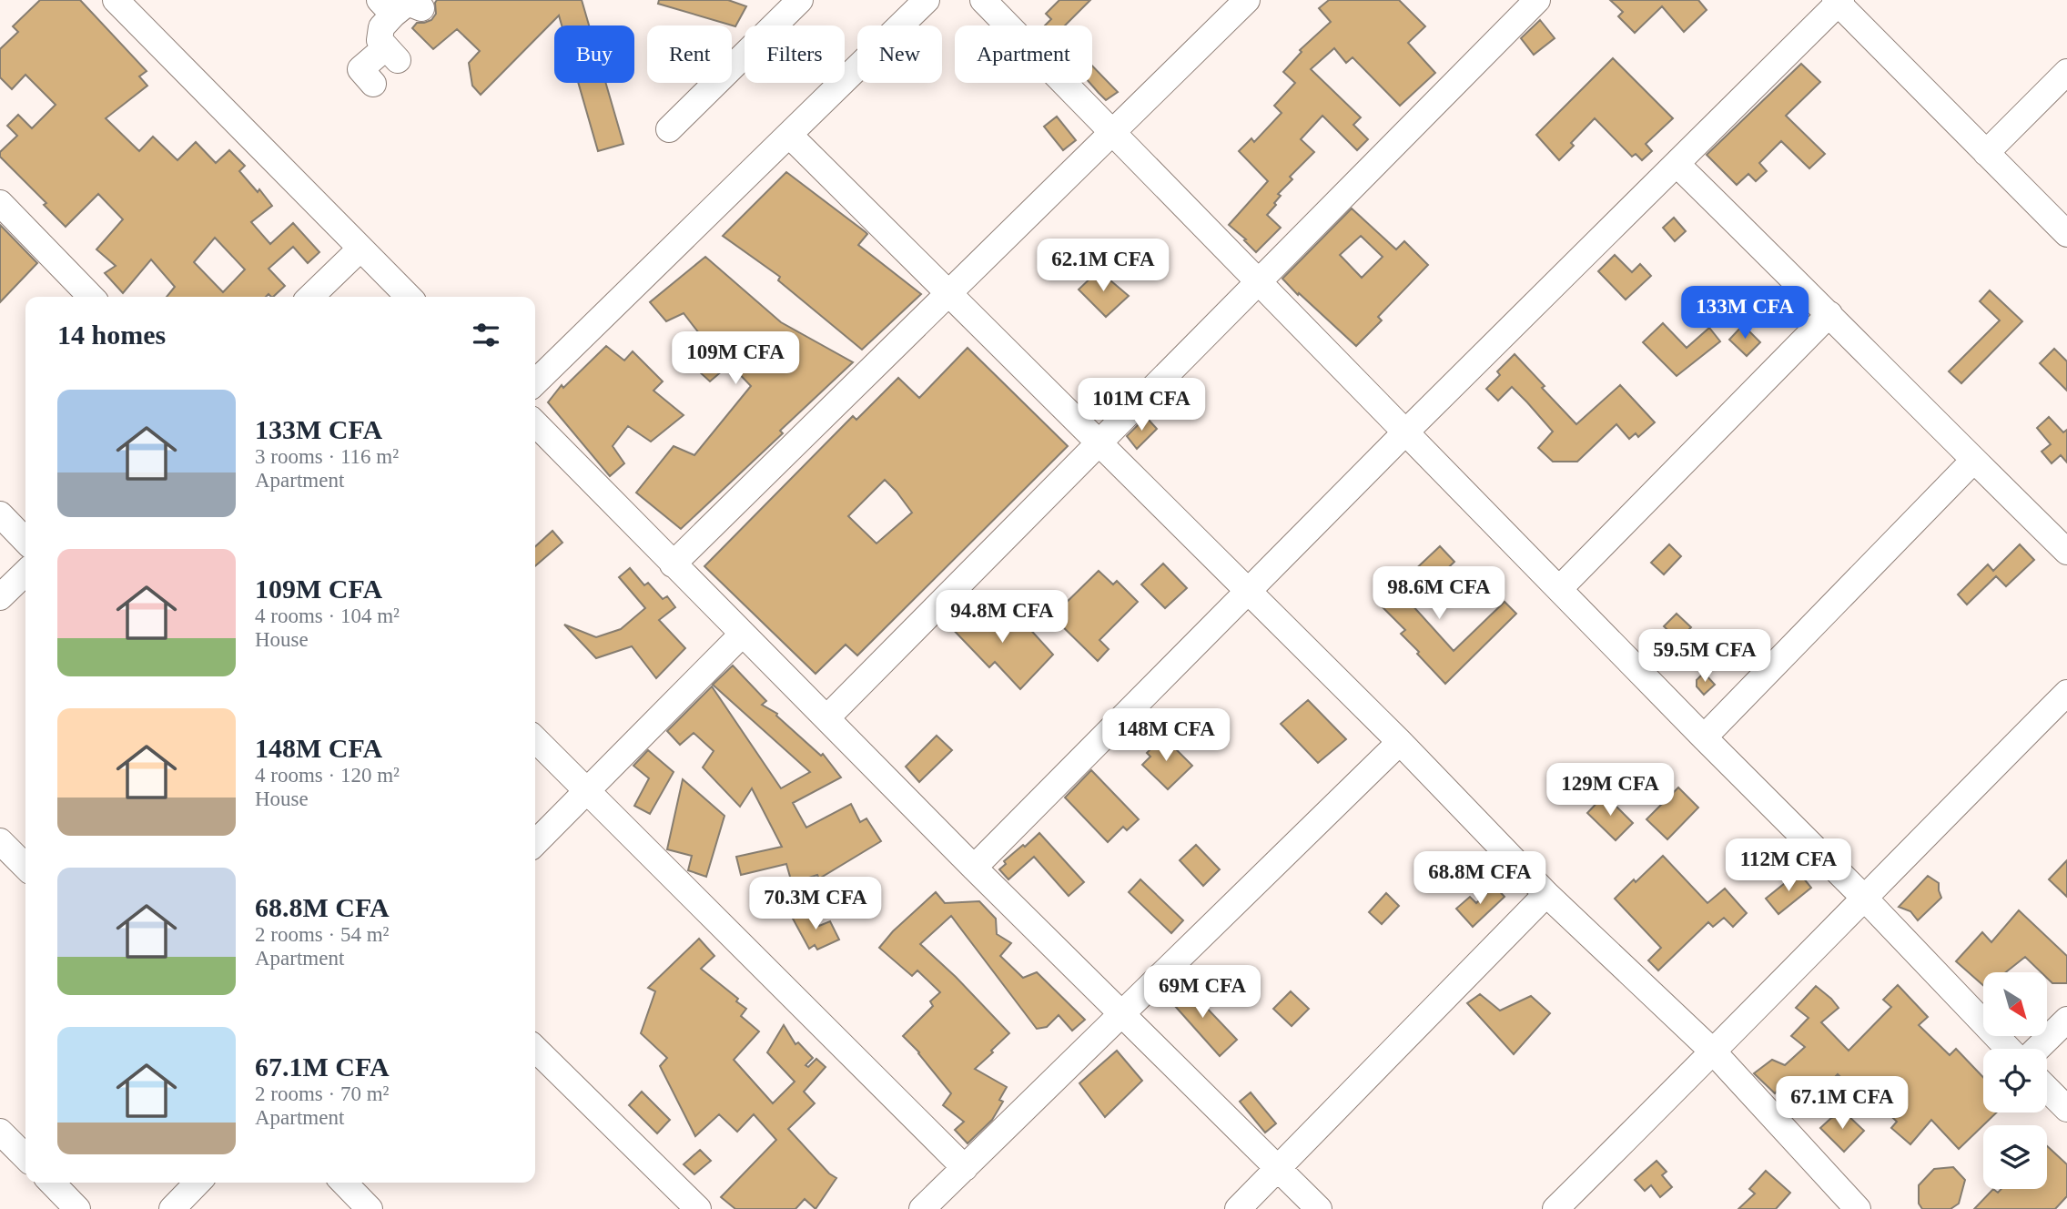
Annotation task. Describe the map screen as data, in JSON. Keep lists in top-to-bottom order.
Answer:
{
  "north": "bottom right",
  "page": {
    "chip": [
      "Buy",
      "Rent",
      "Filters",
      "New",
      "Apartment"
    ],
    "price": [
      "62.1M CFA",
      "133M CFA",
      "109M CFA",
      "101M CFA",
      "98.6M CFA",
      "94.8M CFA",
      "59.5M CFA",
      "148M CFA",
      "129M CFA",
      "112M CFA",
      "68.8M CFA",
      "70.3M CFA",
      "69M CFA",
      "67.1M CFA"
    ],
    "heading": "14 homes",
    "list": [
      {
        "name": "133M CFA",
        "note": "3 rooms · 116 m² · Apartment"
      },
      {
        "name": "109M CFA",
        "note": "4 rooms · 104 m² · House"
      },
      {
        "name": "148M CFA",
        "note": "4 rooms · 120 m² · House"
      },
      {
        "name": "68.8M CFA",
        "note": "2 rooms · 54 m² · Apartment"
      },
      {
        "name": "67.1M CFA",
        "note": "2 rooms · 70 m² · Apartment"
      }
    ]
  }
}
